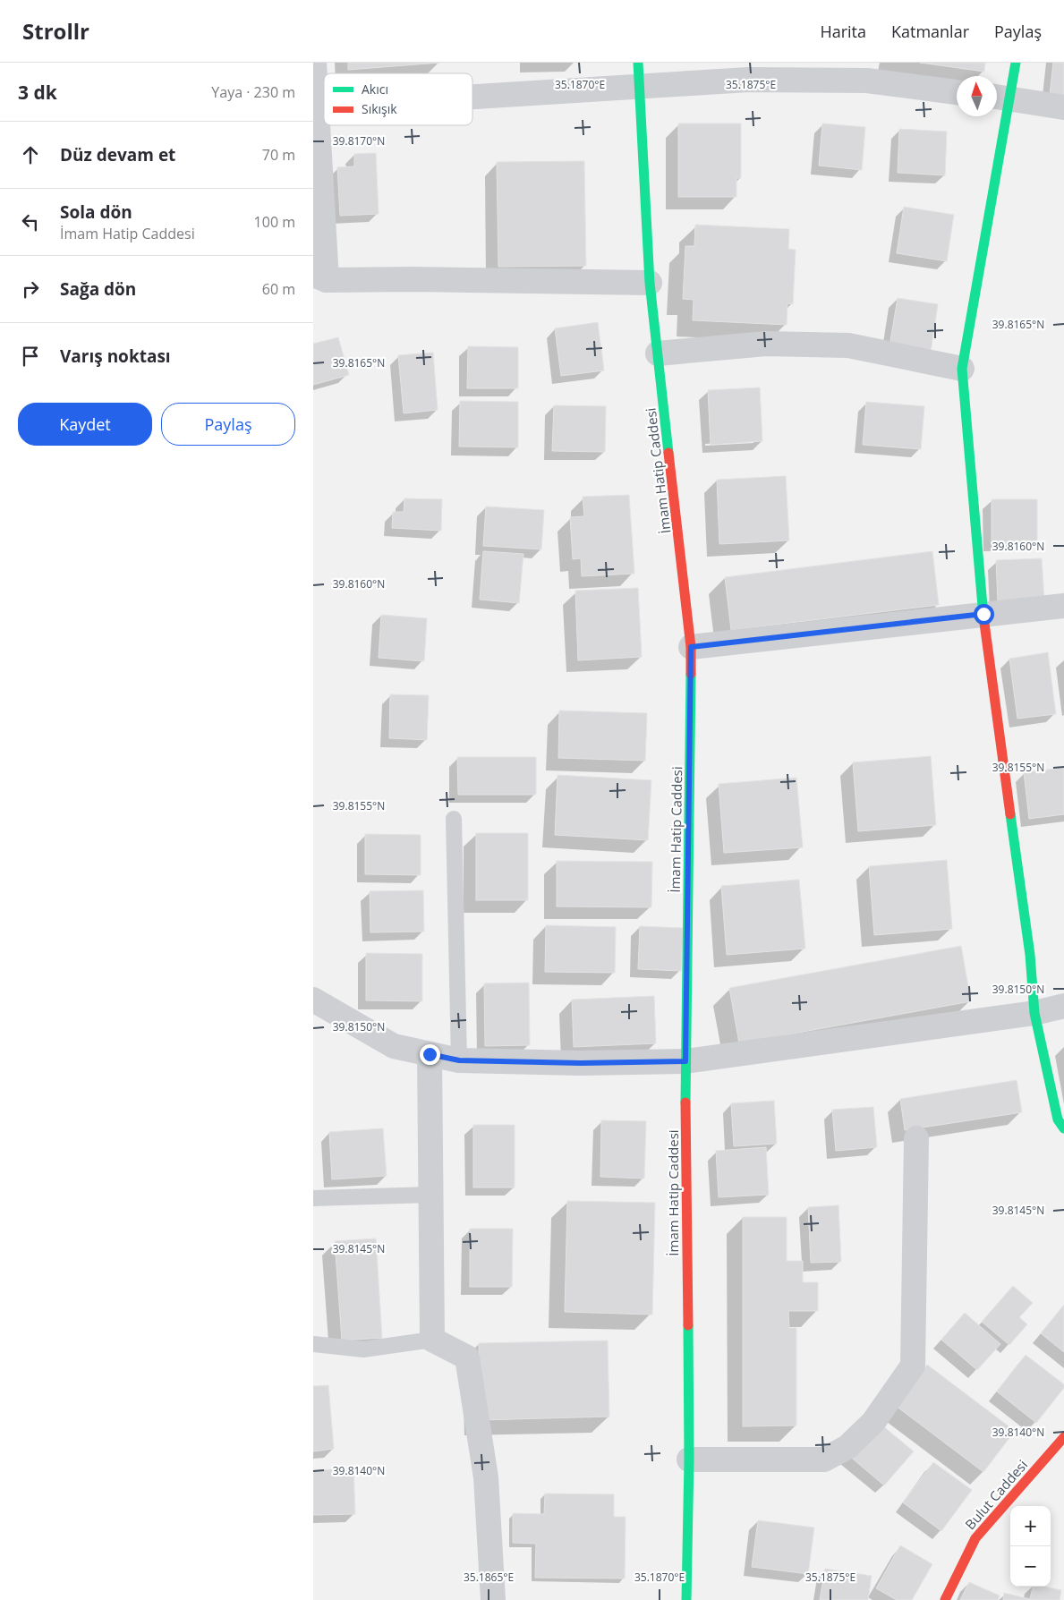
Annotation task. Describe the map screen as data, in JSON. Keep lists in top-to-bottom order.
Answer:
{
  "streets": {
    "street": ["İmam Hatip Caddesi", "Bulut Caddesi"]
  },
  "legend": ["Akıcı", "Sıkışık"],
  "north": "top",
  "page": {
    "header": "Strollr",
    "nav": ["Harita", "Katmanlar", "Paylaş"],
    "heading": ["3 dk", "Yaya · 230 m"],
    "list": [
      ["Düz devam et", "70 m"],
      ["Sola dön", "İmam Hatip Caddesi", "100 m"],
      ["Sağa dön", "60 m"],
      "Varış noktası"
    ],
    "buttons": ["Kaydet", "Paylaş"],
    "map_buttons": ["+", "−"]
  },
  "coordinates": [
    "35.1870°E",
    "35.1875°E",
    "39.8170°N",
    "39.8165°N",
    "39.8160°N",
    "39.8155°N",
    "39.8150°N",
    "39.8145°N",
    "39.8140°N",
    "35.1865°E"
  ]
}
